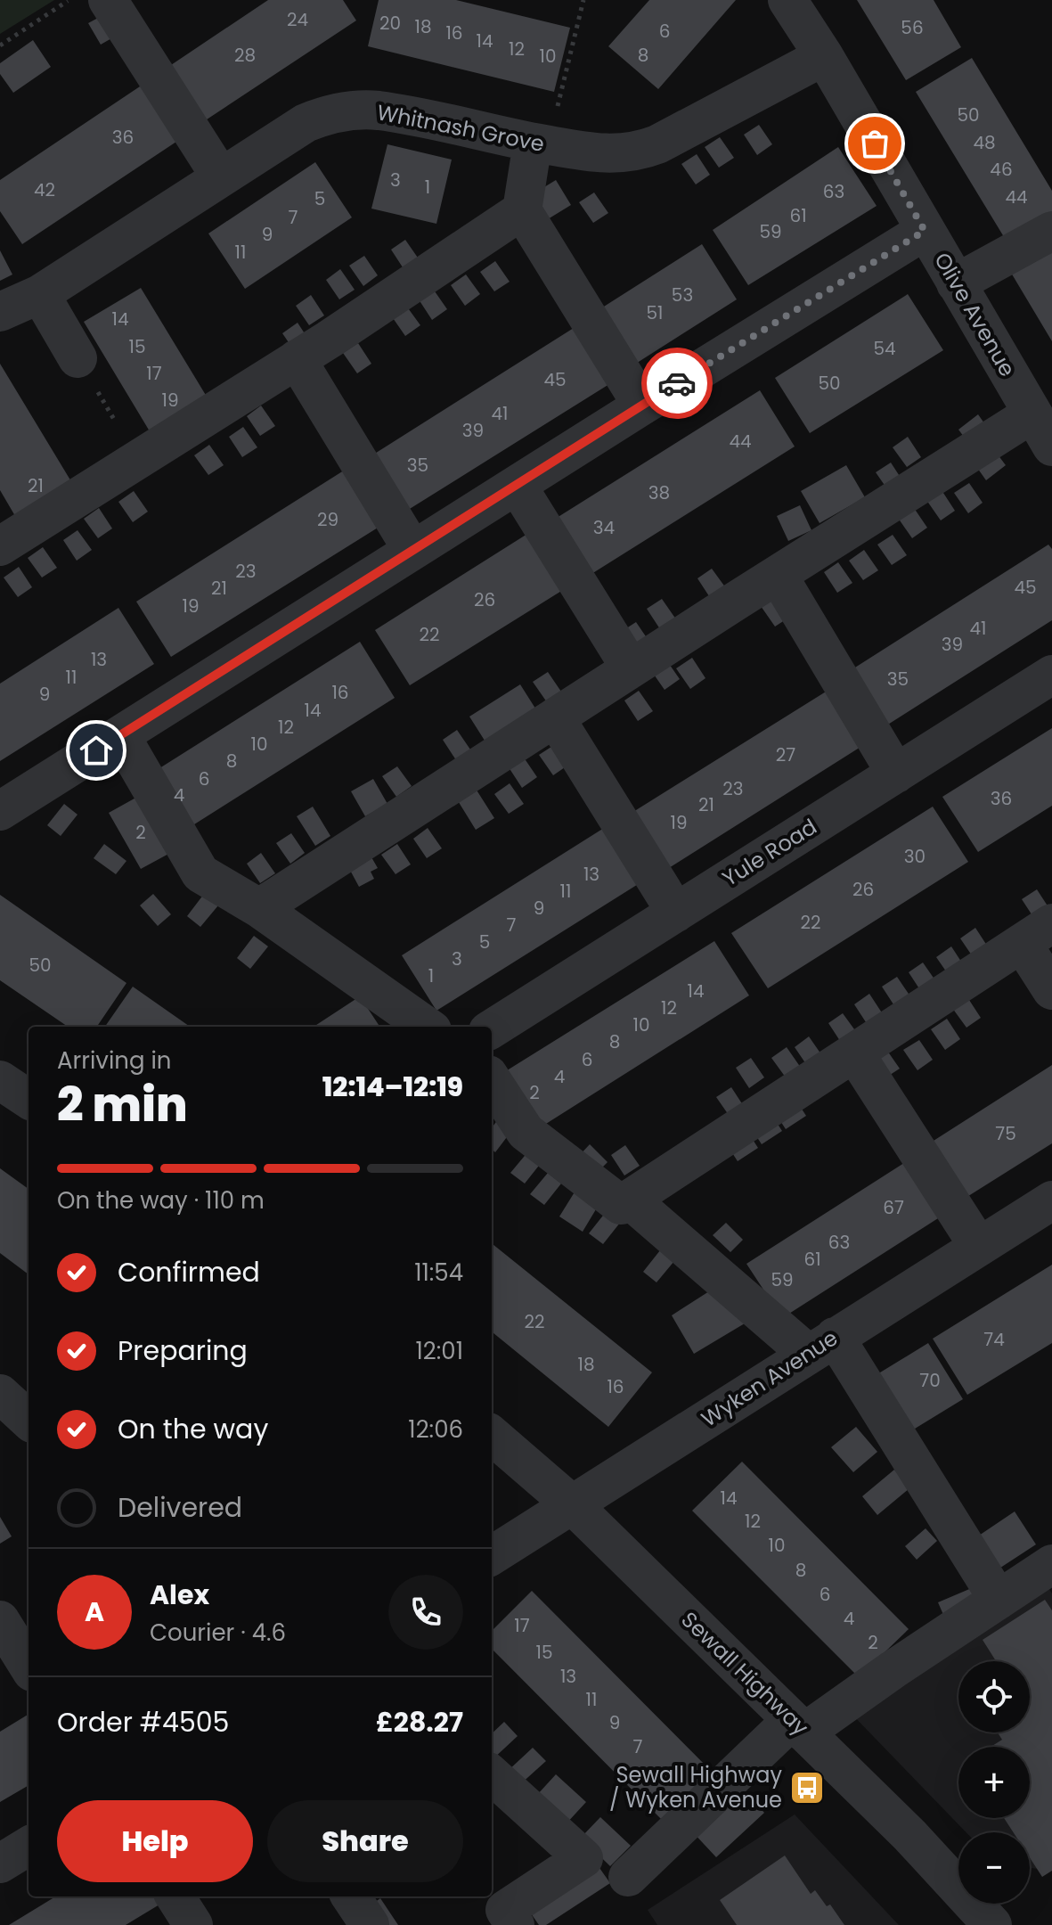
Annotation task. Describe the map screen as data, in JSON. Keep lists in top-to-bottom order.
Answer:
{
  "streets": {
    "street": [
      "Whitnash Grove",
      "Olive Avenue",
      "Yule Road",
      "Wyken Avenue",
      "Sewall Highway"
    ]
  },
  "crossings": [
    ["Whitnash Grove", "Olive Avenue"],
    ["Wyken Avenue", "Sewall Highway"]
  ],
  "places": {
    "bus stop": ["Sewall Highway / Wyken Avenue"]
  },
  "house_numbers": [
    "24",
    "20",
    "18",
    "56",
    "6",
    "16",
    "14",
    "12",
    "28",
    "8",
    "10",
    "50",
    "36",
    "48",
    "46",
    "3",
    "1",
    "42",
    "63",
    "44",
    "5",
    "61",
    "7",
    "59",
    "9",
    "11",
    "53",
    "51",
    "14",
    "15",
    "54",
    "17",
    "45",
    "50",
    "19",
    "41",
    "39",
    "44",
    "35",
    "21",
    "38",
    "29",
    "34",
    "23",
    "45",
    "21",
    "26",
    "19",
    "41",
    "22",
    "39",
    "13",
    "11",
    "35",
    "16",
    "9",
    "14",
    "12",
    "10",
    "27",
    "8",
    "6",
    "23",
    "4",
    "36",
    "21",
    "19",
    "2",
    "30",
    "13",
    "26",
    "11",
    "9",
    "22",
    "7",
    "5",
    "3",
    "50",
    "1",
    "14",
    "12",
    "10",
    "8",
    "6",
    "4",
    "2",
    "75",
    "67",
    "63",
    "61",
    "59",
    "22",
    "74",
    "18",
    "70",
    "16",
    "14",
    "12",
    "10",
    "8",
    "6",
    "4",
    "17",
    "2",
    "15",
    "13",
    "11",
    "9",
    "7"
  ],
  "page": {
    "heading": ["2 min", "Arriving in", "12:14–12:19"],
    "panel": [
      "Alex",
      "Courier · 4.6",
      "Order #4505",
      "£28.27"
    ],
    "bar": "On the way · 110 m",
    "list": [
      ["Confirmed", "11:54"],
      ["Preparing", "12:01"],
      ["On the way", "12:06"],
      "Delivered"
    ],
    "round": "A",
    "map_buttons": ["+", "−"],
    "buttons": ["Help", "Share"]
  }
}
